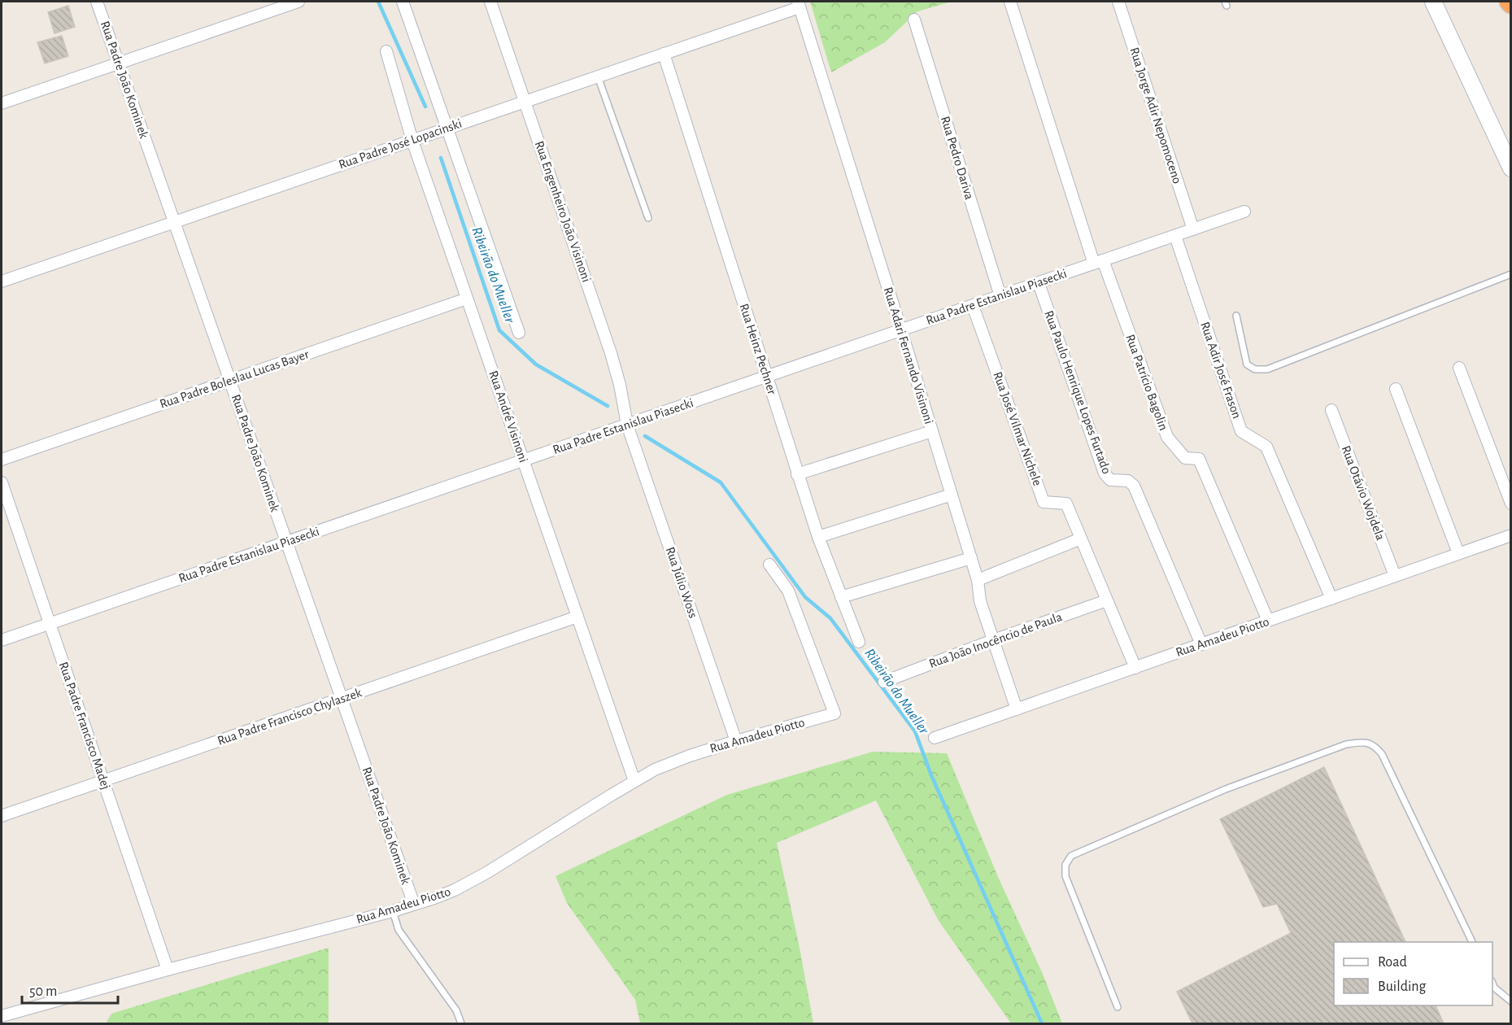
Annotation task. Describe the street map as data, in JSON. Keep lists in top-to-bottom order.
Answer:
{
  "streets": {
    "street": [
      "Rua Padre João Kominek",
      "Rua Jorge Adir Nepomoceno",
      "Rua Padre José Lopacinski",
      "Rua Pedro Dariva",
      "Rua Engenheiro João Visinoni",
      "Rua Padre Estanislau Piasecki",
      "Rua Heinz Pechner",
      "Rua Adari Fernando Visinoni",
      "Rua Adir José Frason",
      "Rua Padre Boleslau Lucas Bayer",
      "Rua Patrício Bagolin",
      "Rua Paulo Henrique Lopes Furtado",
      "Rua André Visinoni",
      "Rua José Vilmar Nichele",
      "Rua Otávio Wojdela",
      "Rua Júlio Woss",
      "Rua Amadeu Piotto",
      "Rua João Inocêncio de Paula",
      "Rua Padre Francisco Chylaszek",
      "Rua Padre Francisco Madej"
    ]
  },
  "crossings": [
    ["Rua Padre João Kominek", "Rua Padre José Lopacinski"],
    ["Rua Padre João Kominek", "Rua Padre Estanislau Piasecki"],
    ["Rua Padre João Kominek", "Rua Padre Boleslau Lucas Bayer"],
    ["Rua Padre João Kominek", "Rua Amadeu Piotto"],
    ["Rua Padre João Kominek", "Rua Padre Francisco Chylaszek"],
    ["Rua Jorge Adir Nepomoceno", "Rua Padre Estanislau Piasecki"],
    ["Rua Padre José Lopacinski", "Rua Engenheiro João Visinoni"],
    ["Rua Padre José Lopacinski", "Rua Heinz Pechner"],
    ["Rua Padre José Lopacinski", "Rua Adari Fernando Visinoni"],
    ["Rua Padre José Lopacinski", "Rua André Visinoni"],
    ["Rua Pedro Dariva", "Rua Padre Estanislau Piasecki"],
    ["Rua Engenheiro João Visinoni", "Rua Padre Estanislau Piasecki"],
    ["Rua Engenheiro João Visinoni", "Rua Júlio Woss"],
    ["Rua Padre Estanislau Piasecki", "Rua Heinz Pechner"],
    ["Rua Padre Estanislau Piasecki", "Rua Adari Fernando Visinoni"],
    ["Rua Padre Estanislau Piasecki", "Rua Adir José Frason"],
    ["Rua Padre Estanislau Piasecki", "Rua Patrício Bagolin"],
    ["Rua Padre Estanislau Piasecki", "Rua Paulo Henrique Lopes Furtado"],
    ["Rua Padre Estanislau Piasecki", "Rua André Visinoni"],
    ["Rua Padre Estanislau Piasecki", "Rua José Vilmar Nichele"],
    ["Rua Padre Estanislau Piasecki", "Rua Júlio Woss"],
    ["Rua Padre Estanislau Piasecki", "Rua Padre Francisco Madej"],
    ["Rua Adari Fernando Visinoni", "Rua Amadeu Piotto"],
    ["Rua Adari Fernando Visinoni", "Rua João Inocêncio de Paula"],
    ["Rua Adir José Frason", "Rua Amadeu Piotto"],
    ["Rua Padre Boleslau Lucas Bayer", "Rua André Visinoni"],
    ["Rua Patrício Bagolin", "Rua Amadeu Piotto"],
    ["Rua Paulo Henrique Lopes Furtado", "Rua Amadeu Piotto"],
    ["Rua André Visinoni", "Rua Amadeu Piotto"],
    ["Rua André Visinoni", "Rua Padre Francisco Chylaszek"],
    ["Rua José Vilmar Nichele", "Rua Amadeu Piotto"],
    ["Rua José Vilmar Nichele", "Rua João Inocêncio de Paula"],
    ["Rua Otávio Wojdela", "Rua Amadeu Piotto"],
    ["Rua Júlio Woss", "Rua Amadeu Piotto"],
    ["Rua Amadeu Piotto", "Rua Padre Francisco Madej"],
    ["Rua Padre Francisco Chylaszek", "Rua Padre Francisco Madej"]
  ],
  "water": ["Ribeirão do Mueller"],
  "legend": ["Road", "Building"],
  "scale_bar": "50 m"
}
